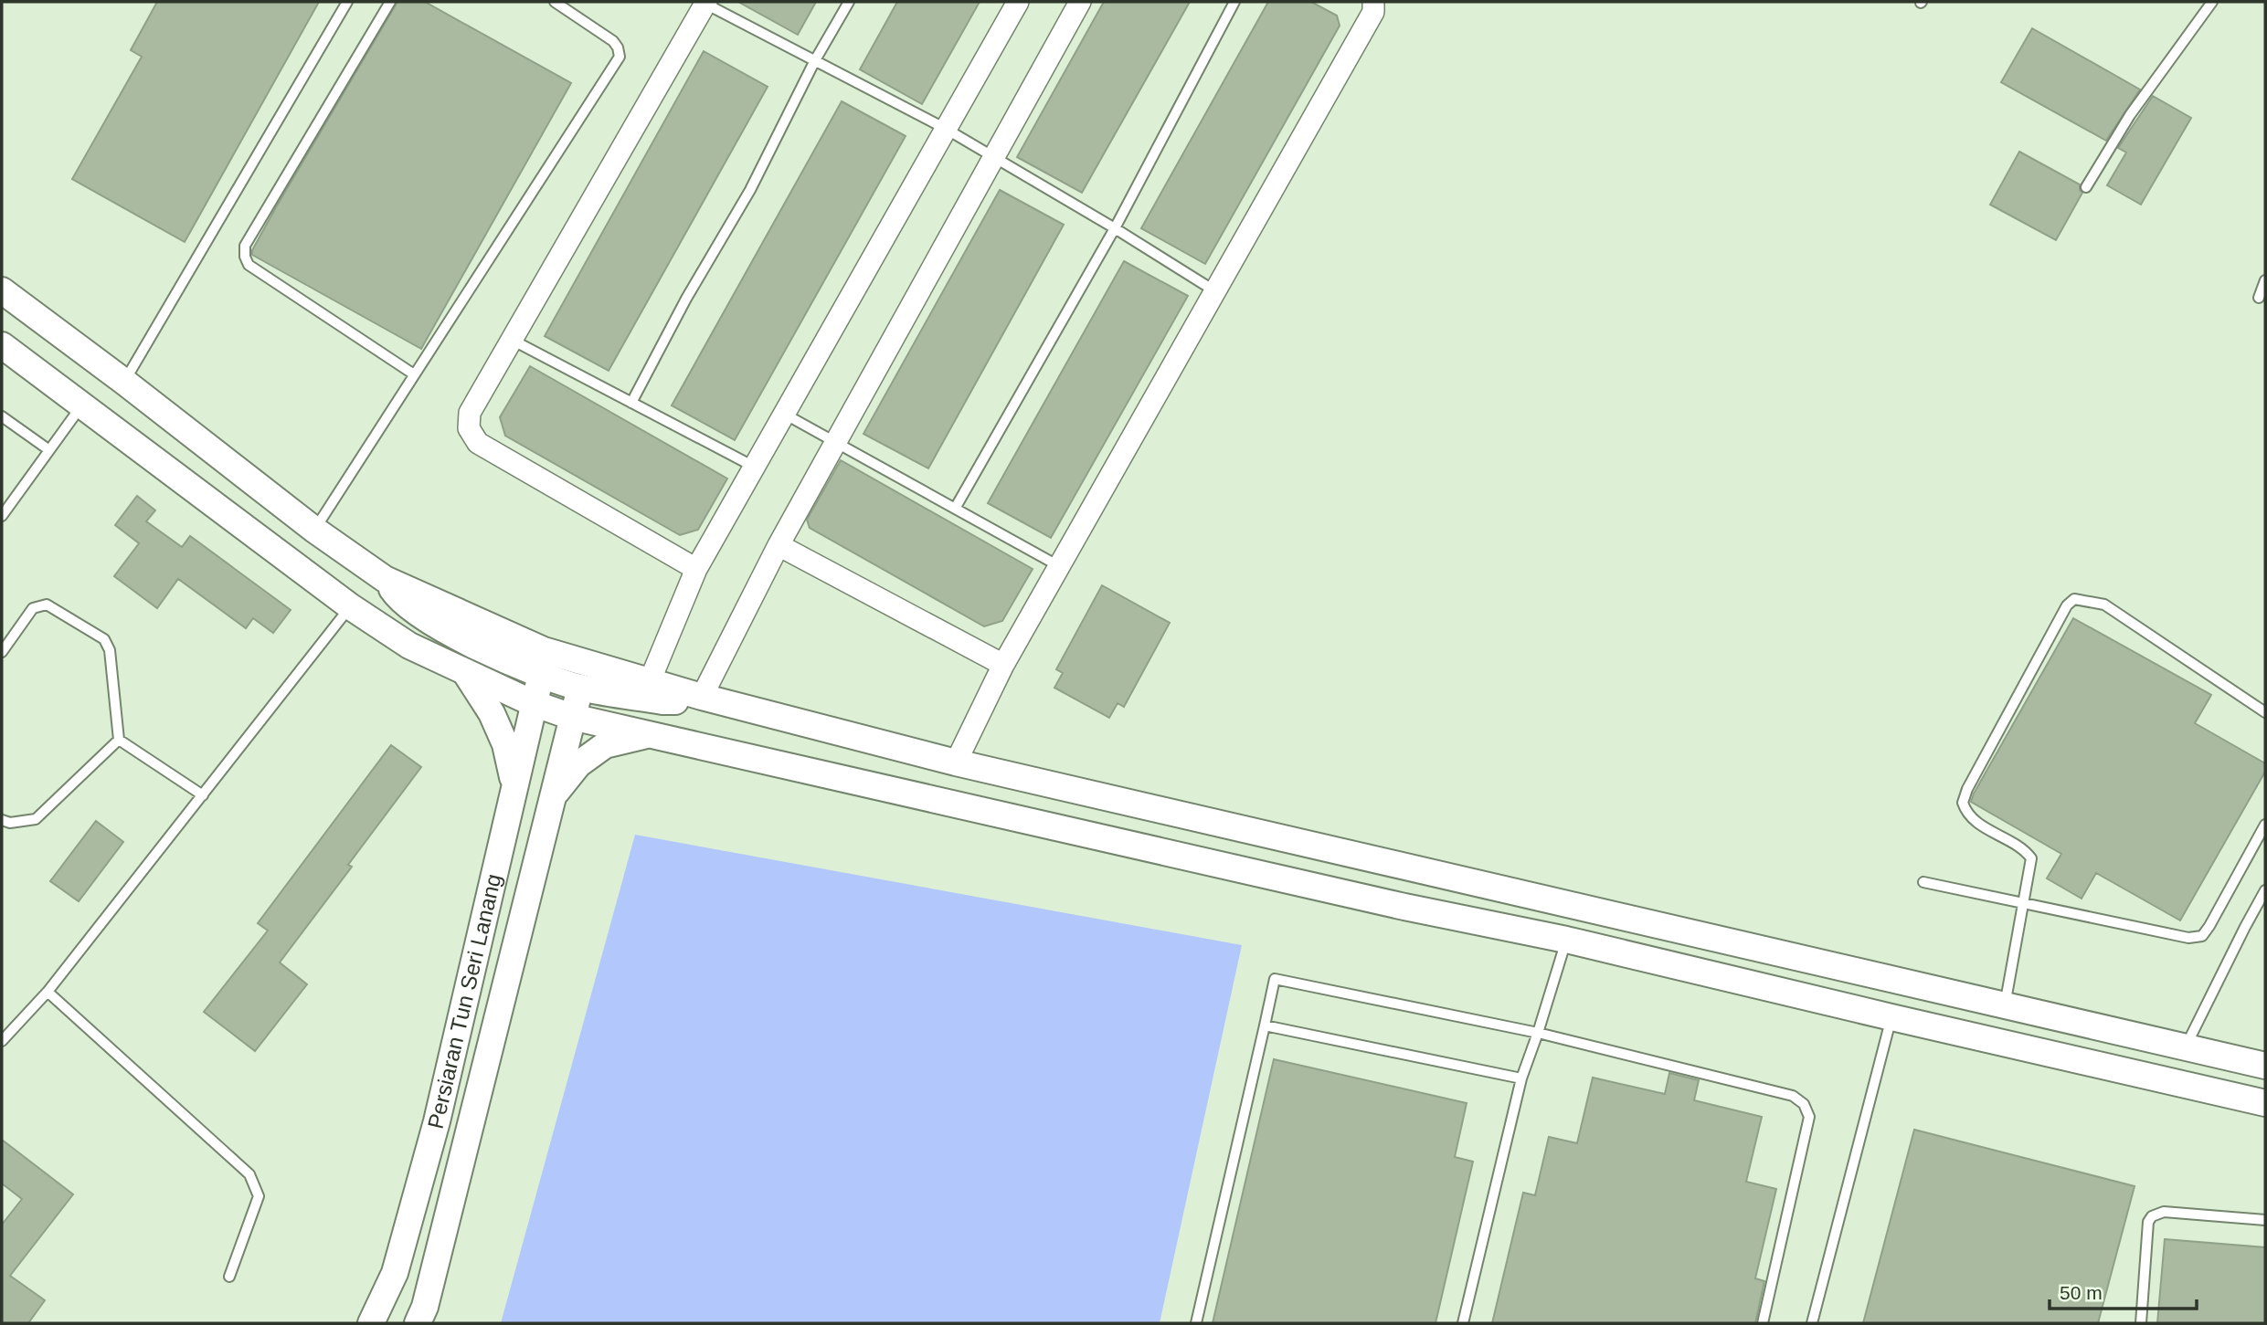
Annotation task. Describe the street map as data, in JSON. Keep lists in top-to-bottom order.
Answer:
{
  "streets": {
    "street": ["Persiaran Tun Seri Lanang"]
  },
  "scale_bar": "50 m"
}
